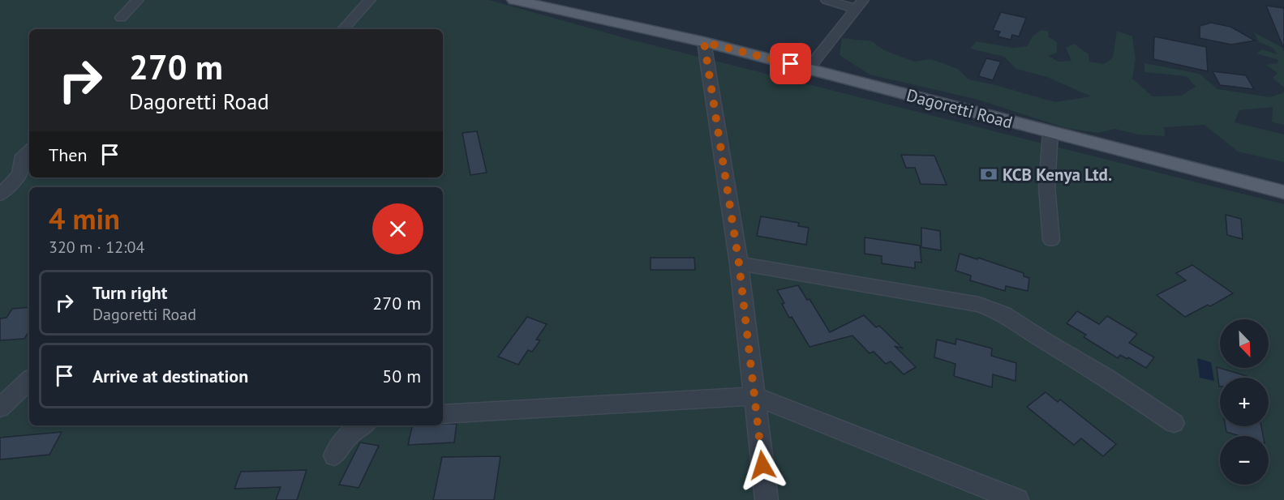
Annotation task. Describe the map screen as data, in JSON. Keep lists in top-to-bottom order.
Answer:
{
  "streets": {
    "main road": ["Dagoretti Road"]
  },
  "places": {
    "bank": ["KCB Kenya Ltd."]
  },
  "north": "bottom right",
  "page": {
    "turn": ["270 m", "Dagoretti Road"],
    "then": "Then",
    "heading": ["4 min", "320 m · 12:04"],
    "list": [
      {
        "name": "Turn right",
        "note": "Dagoretti Road",
        "value": "270 m"
      },
      {
        "name": "Arrive at destination",
        "value": "50 m"
      }
    ],
    "map_buttons": ["+", "−"]
  }
}
